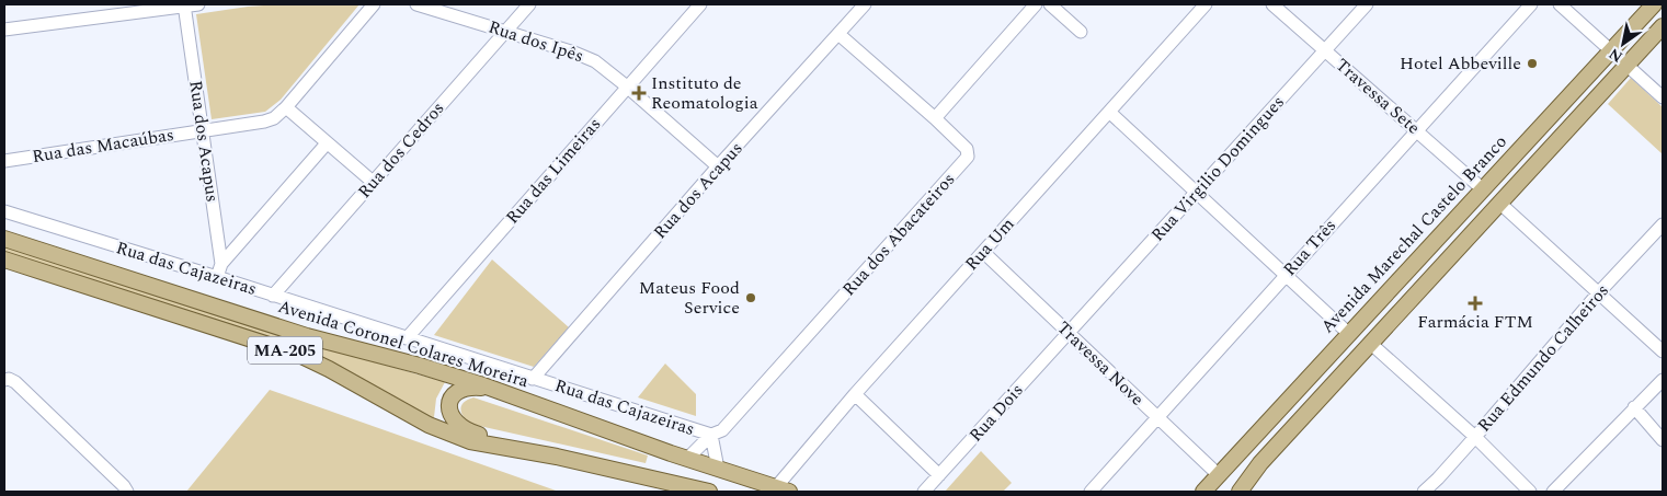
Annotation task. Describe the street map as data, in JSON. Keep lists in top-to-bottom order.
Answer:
{
  "streets": {
    "main road": ["Avenida Marechal Castelo Branco", "Avenida Coronel Colares Moreira", "MA-205"],
    "street": [
      "Rua dos Ipês",
      "Travessa Sete",
      "Rua dos Acapus",
      "Rua das Macaúbas",
      "Rua dos Cedros",
      "Rua Virgilio Domingues",
      "Rua das Limeiras",
      "Rua dos Abacateiros",
      "Rua Um",
      "Rua Três",
      "Rua das Cajazeiras",
      "Rua Edmundo Calheiros",
      "Travessa Nove",
      "Rua Dois"
    ]
  },
  "crossings": [
    ["Rua dos Ipês", "Rua dos Acapus"],
    ["Rua dos Ipês", "Rua dos Cedros"],
    ["Rua dos Ipês", "Rua das Limeiras"],
    ["Travessa Sete", "Rua Virgilio Domingues"],
    ["Travessa Sete", "Avenida Marechal Castelo Branco"],
    ["Travessa Sete", "Rua Três"],
    ["Rua dos Acapus", "Rua das Macaúbas"],
    ["Rua dos Acapus", "Rua das Cajazeiras"],
    ["Rua dos Cedros", "Rua das Cajazeiras"],
    ["Rua Virgilio Domingues", "Travessa Nove"],
    ["Rua Virgilio Domingues", "Rua Dois"],
    ["Rua das Limeiras", "Rua das Cajazeiras"],
    ["Rua dos Abacateiros", "Rua das Cajazeiras"],
    ["Rua dos Abacateiros", "Avenida Coronel Colares Moreira"],
    ["Avenida Marechal Castelo Branco", "Travessa Nove"],
    ["Rua Um", "Avenida Coronel Colares Moreira"],
    ["Rua Um", "Travessa Nove"],
    ["Rua Três", "Travessa Nove"],
    ["Rua das Cajazeiras", "Avenida Coronel Colares Moreira"],
    ["Travessa Nove", "Rua Dois"]
  ],
  "places": {
    "other": ["Hotel Abbeville", "Mateus Food Service"],
    "health": ["Instituto de Reomatologia", "Farmácia FTM"]
  },
  "north": "bottom left"
}
